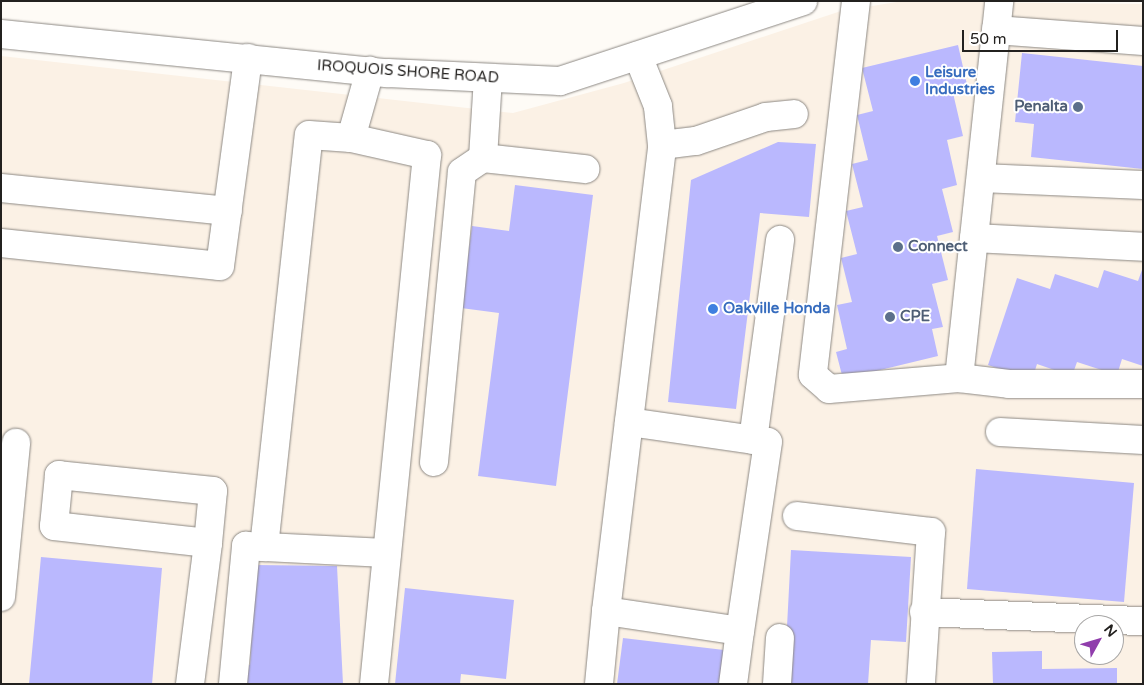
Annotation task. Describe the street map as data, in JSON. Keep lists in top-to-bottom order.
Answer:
{
  "streets": {
    "main road": ["IROQUOIS SHORE ROAD"]
  },
  "places": [
    "Leisure Industries",
    "Penalta",
    "Connect",
    "Oakville Honda",
    "CPE"
  ],
  "scale_bar": "50 m",
  "north": "top right"
}
